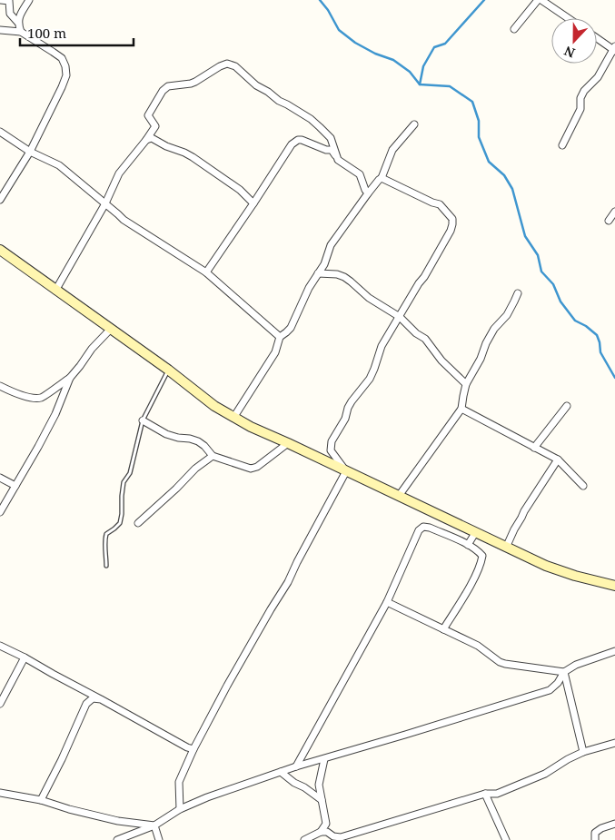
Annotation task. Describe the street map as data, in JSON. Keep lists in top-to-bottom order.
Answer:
{
  "scale_bar": "100 m",
  "north": "bottom"
}
